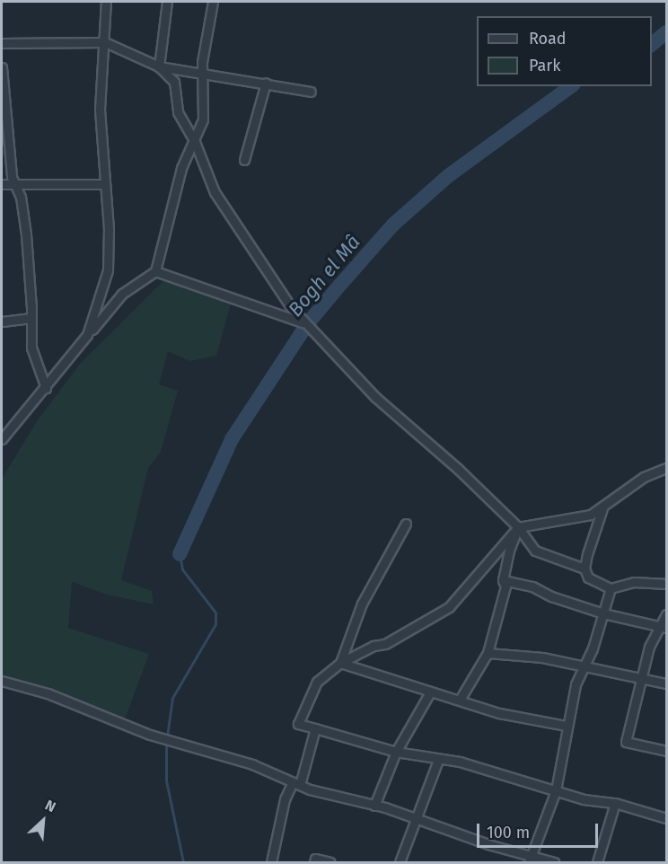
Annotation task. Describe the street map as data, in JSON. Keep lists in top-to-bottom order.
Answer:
{
  "water": ["Bogh el Mâ"],
  "legend": ["Road", "Park"],
  "scale_bar": "100 m",
  "north": "top right"
}
